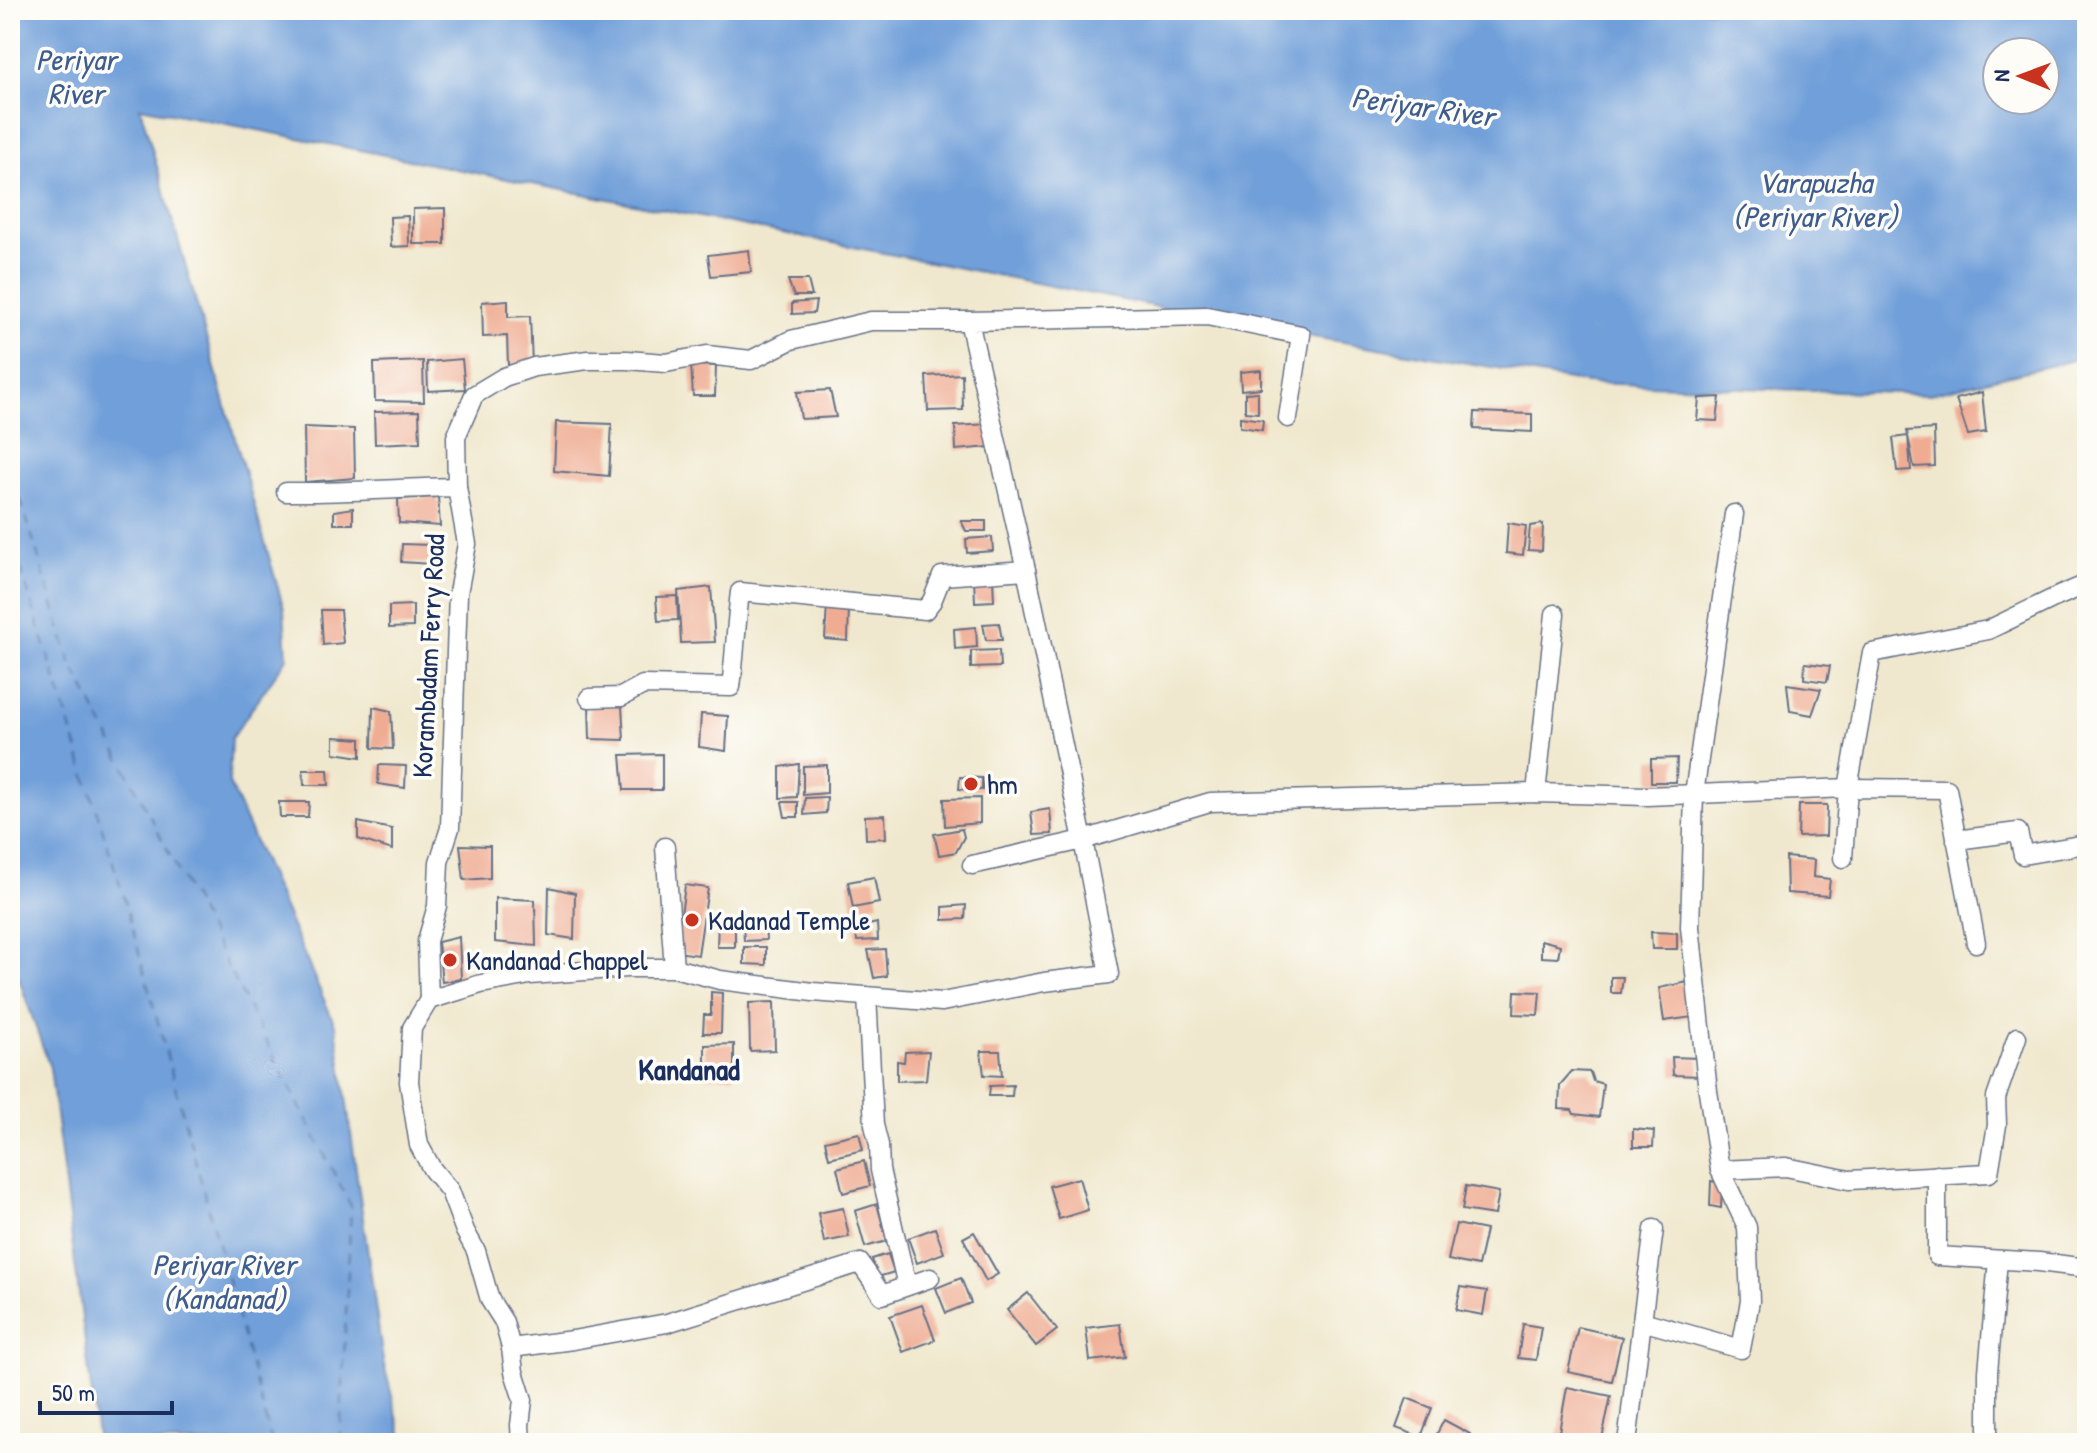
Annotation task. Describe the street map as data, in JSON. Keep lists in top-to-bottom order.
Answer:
{
  "streets": {
    "street": ["Korambadam Ferry Road"]
  },
  "districts": ["Kandanad"],
  "water": ["Periyar River", "Varapuzha (Periyar River)", "Periyar River (Kandanad)"],
  "places": ["hm", "Kadanad Temple", "Kandanad Chappel"],
  "scale_bar": "50 m",
  "north": "left"
}
